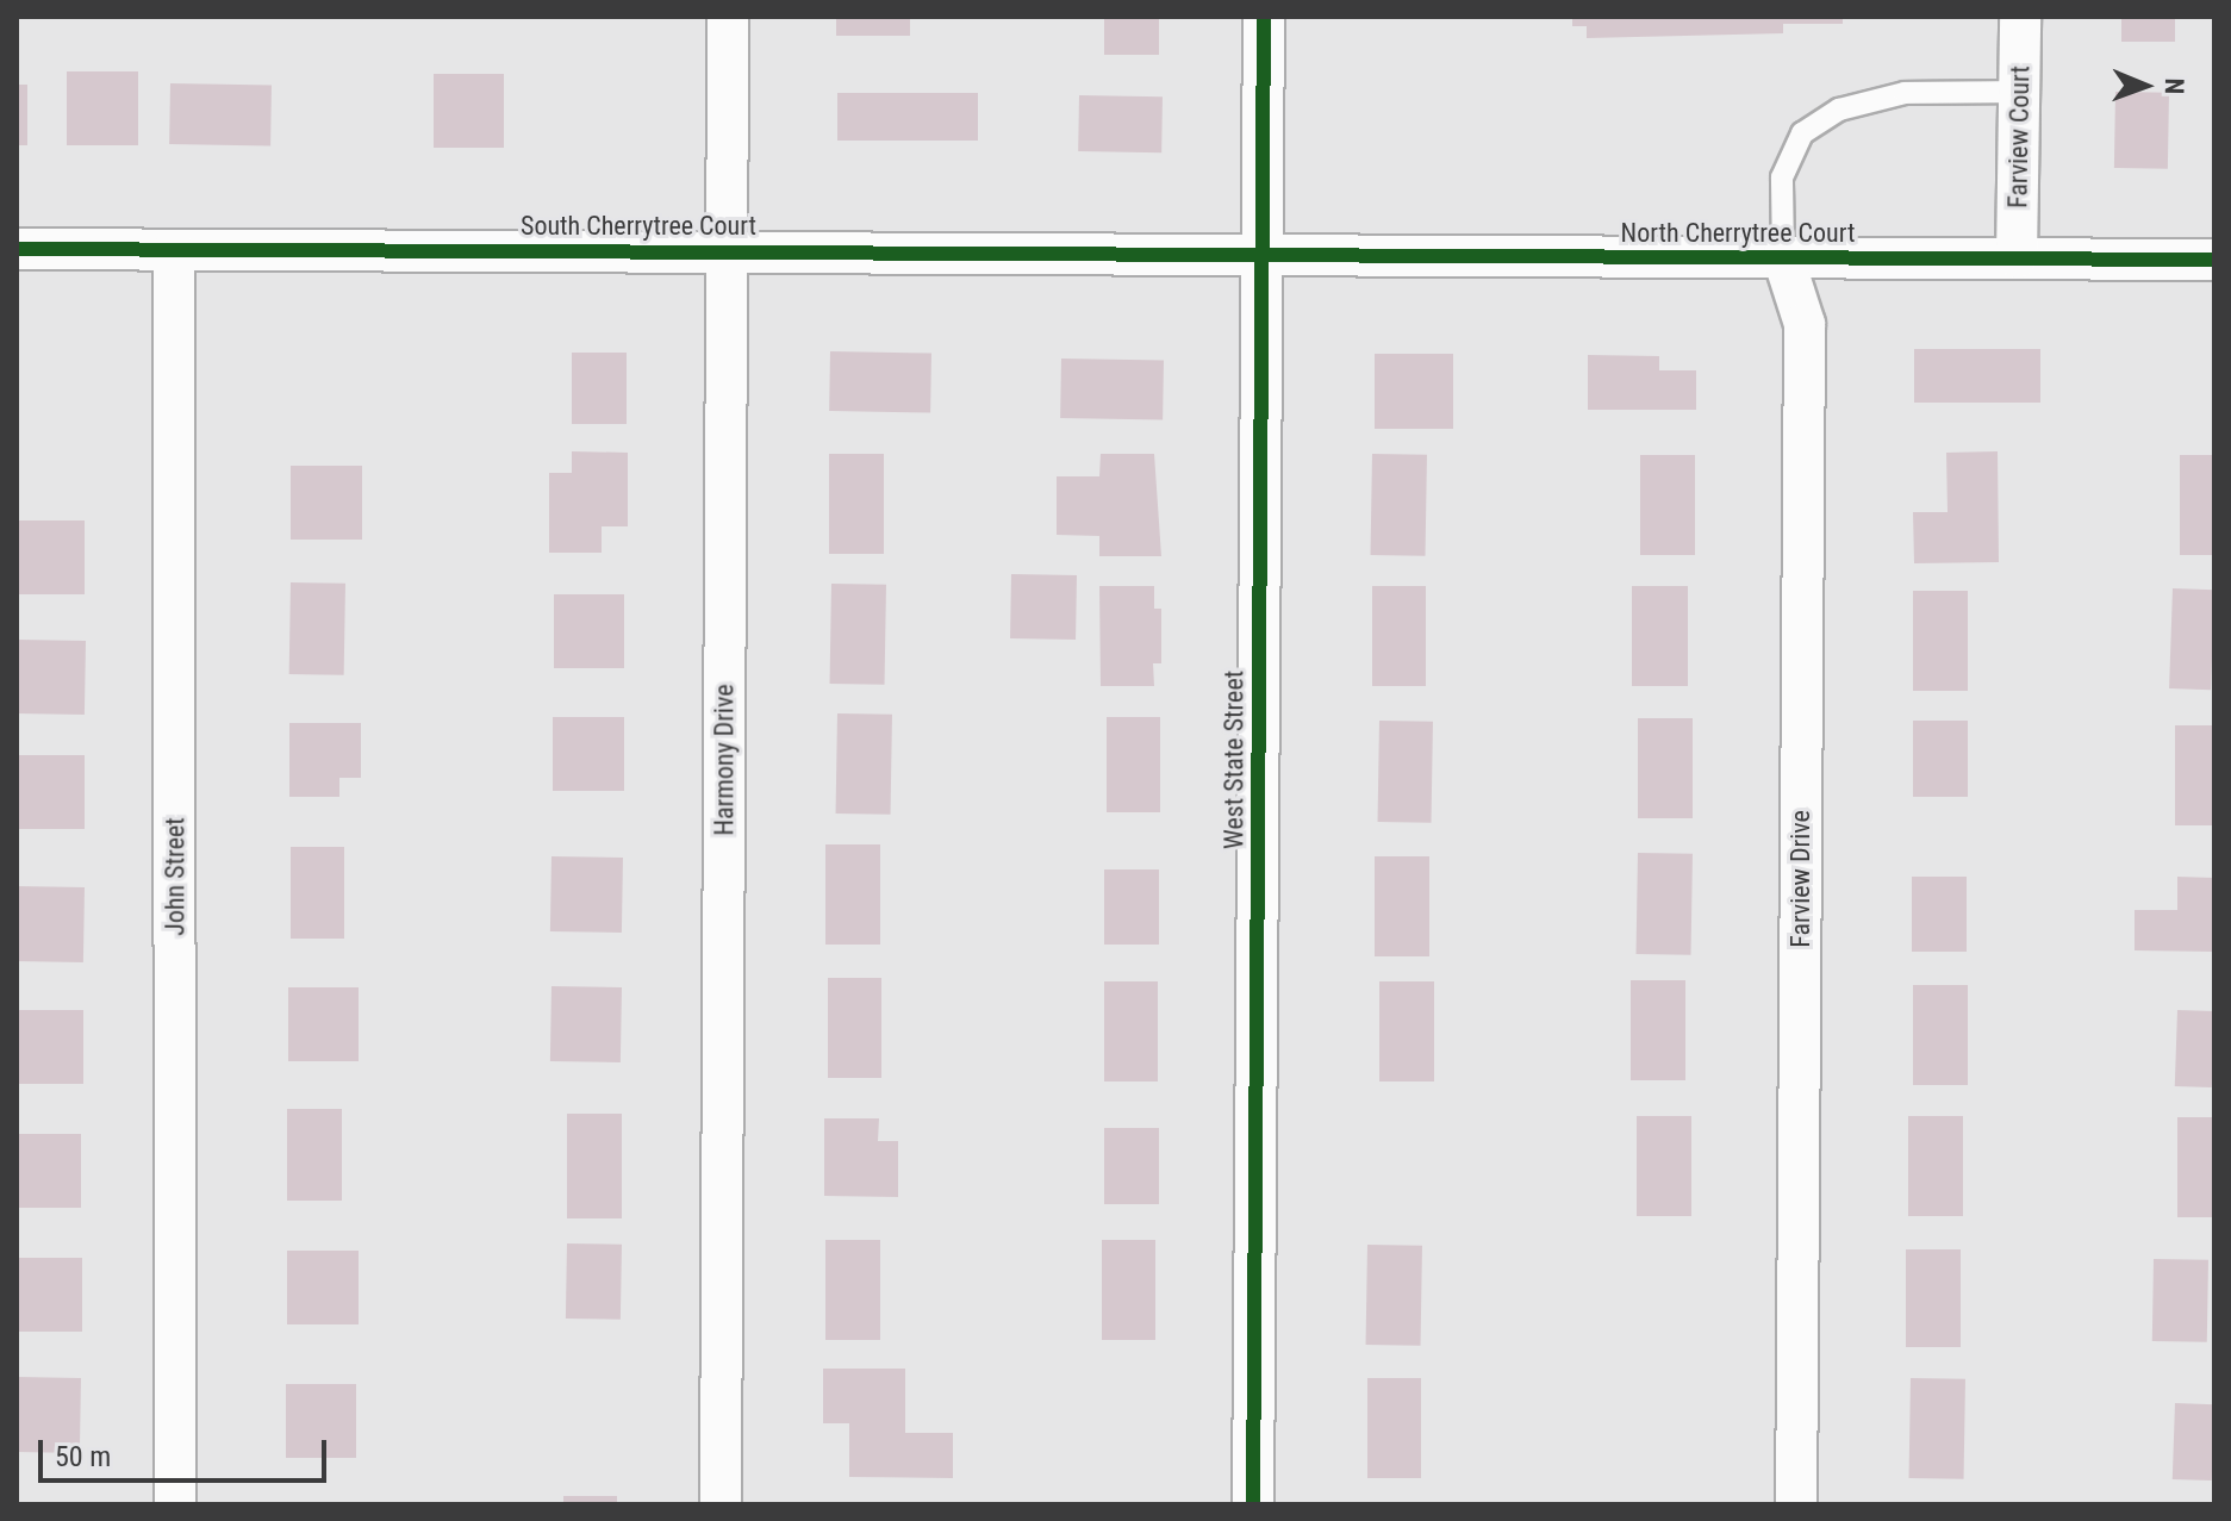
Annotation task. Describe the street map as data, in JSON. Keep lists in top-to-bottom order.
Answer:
{
  "streets": {
    "street": [
      "Farview Court",
      "South Cherrytree Court",
      "North Cherrytree Court",
      "Harmony Drive",
      "West State Street",
      "John Street",
      "Farview Drive"
    ]
  },
  "crossings": [
    ["Farview Court", "North Cherrytree Court"],
    ["South Cherrytree Court", "North Cherrytree Court"],
    ["South Cherrytree Court", "Harmony Drive"],
    ["South Cherrytree Court", "West State Street"],
    ["South Cherrytree Court", "John Street"],
    ["North Cherrytree Court", "West State Street"],
    ["North Cherrytree Court", "Farview Drive"]
  ],
  "scale_bar": "50 m",
  "north": "right"
}
